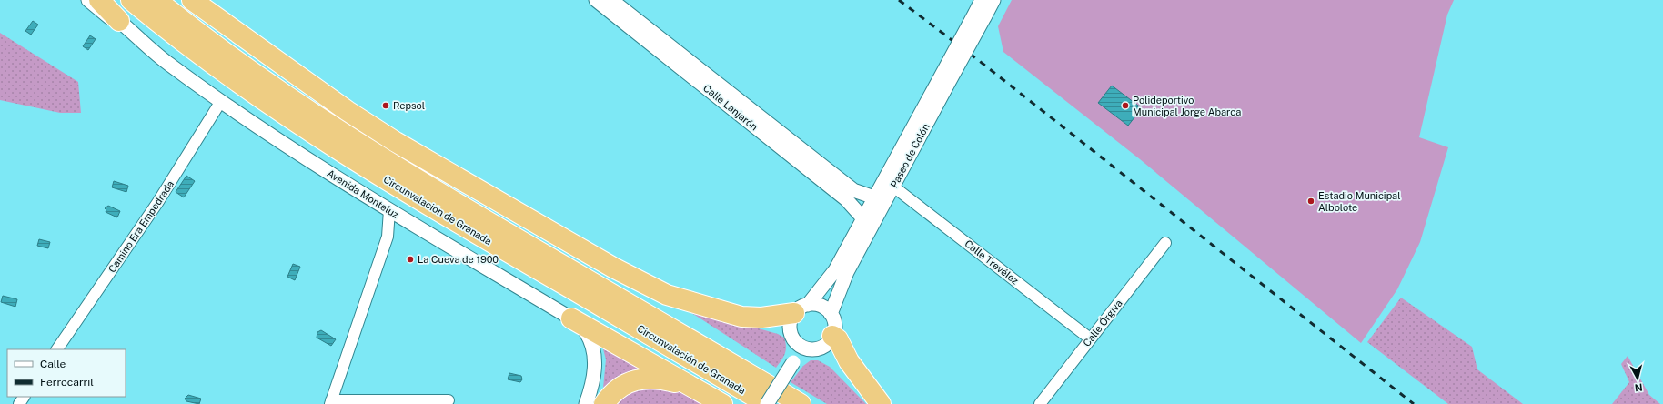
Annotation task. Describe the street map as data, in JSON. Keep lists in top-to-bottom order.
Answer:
{
  "streets": {
    "highway": ["Circunvalación de Granada"],
    "street": [
      "Calle Lanjarón",
      "Paseo de Colón",
      "Avenida Monteluz",
      "Camino Era Empedrada",
      "Calle Trevélez",
      "Calle Órgiva"
    ]
  },
  "crossings": [
    ["Calle Lanjarón", "Paseo de Colón"],
    ["Paseo de Colón", "Calle Trevélez"],
    ["Avenida Monteluz", "Camino Era Empedrada"],
    ["Calle Trevélez", "Calle Órgiva"]
  ],
  "places": [
    "Repsol",
    "Polideportivo Municipal Jorge Abarca",
    "Estadio Municipal Albolote",
    "La Cueva de 1900"
  ],
  "legend": ["Calle", "Ferrocarril"],
  "north": "bottom"
}
